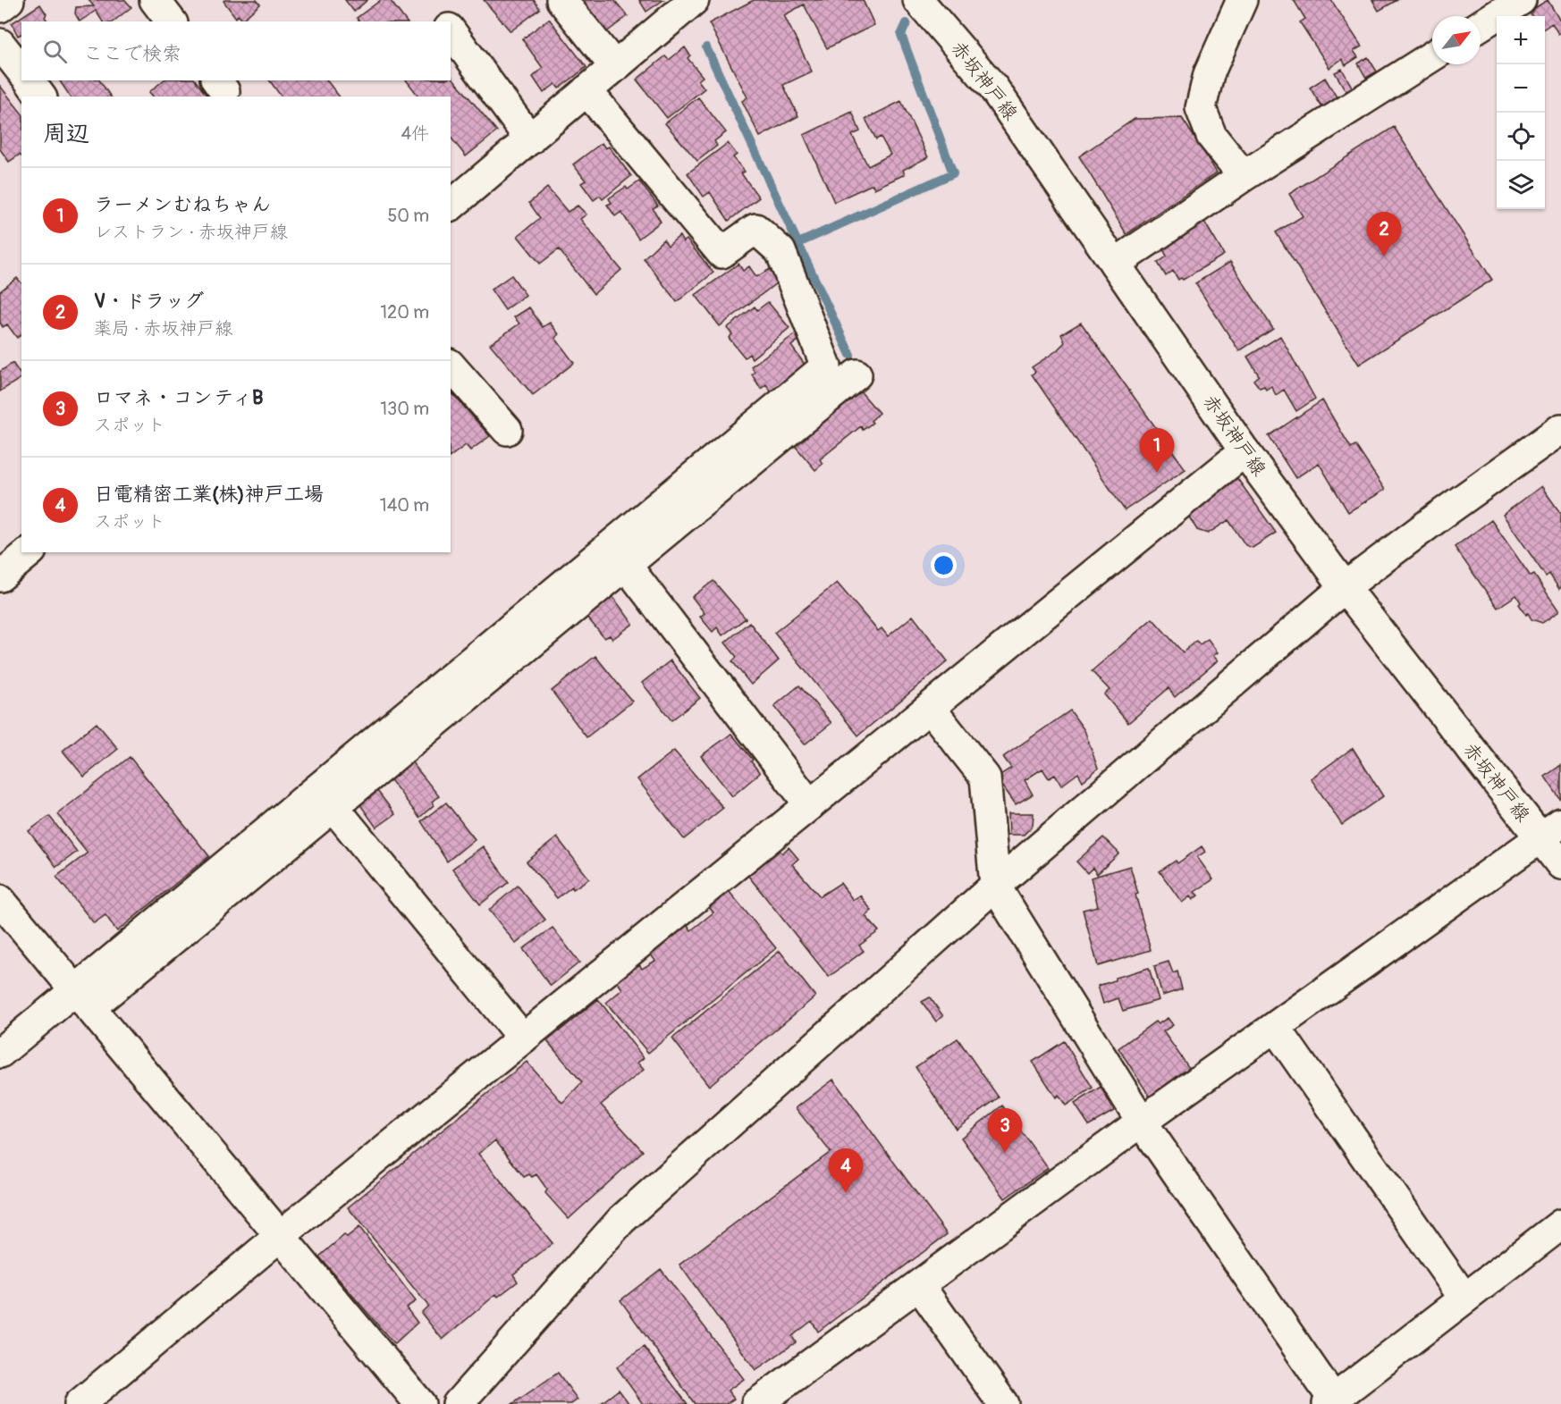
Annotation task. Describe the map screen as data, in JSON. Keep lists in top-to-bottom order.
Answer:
{
  "streets": {
    "street": ["赤坂神戸線"]
  },
  "north": "top right",
  "page": {
    "map_buttons": ["+", "−"],
    "search": "ここで検索",
    "heading": ["周辺", "4件"],
    "list": [
      {
        "mark": "1",
        "name": "ラーメンむねちゃん",
        "note": "レストラン · 赤坂神戸線",
        "value": "50 m"
      },
      {
        "mark": "2",
        "name": "V・ドラッグ",
        "note": "薬局 · 赤坂神戸線",
        "value": "120 m"
      },
      {
        "mark": "3",
        "name": "ロマネ・コンティB",
        "note": "スポット",
        "value": "130 m"
      },
      {
        "mark": "4",
        "name": "日電精密工業(株)神戸工場",
        "note": "スポット",
        "value": "140 m"
      }
    ],
    "pins": [
      "2",
      "1",
      "3",
      "4"
    ]
  }
}
